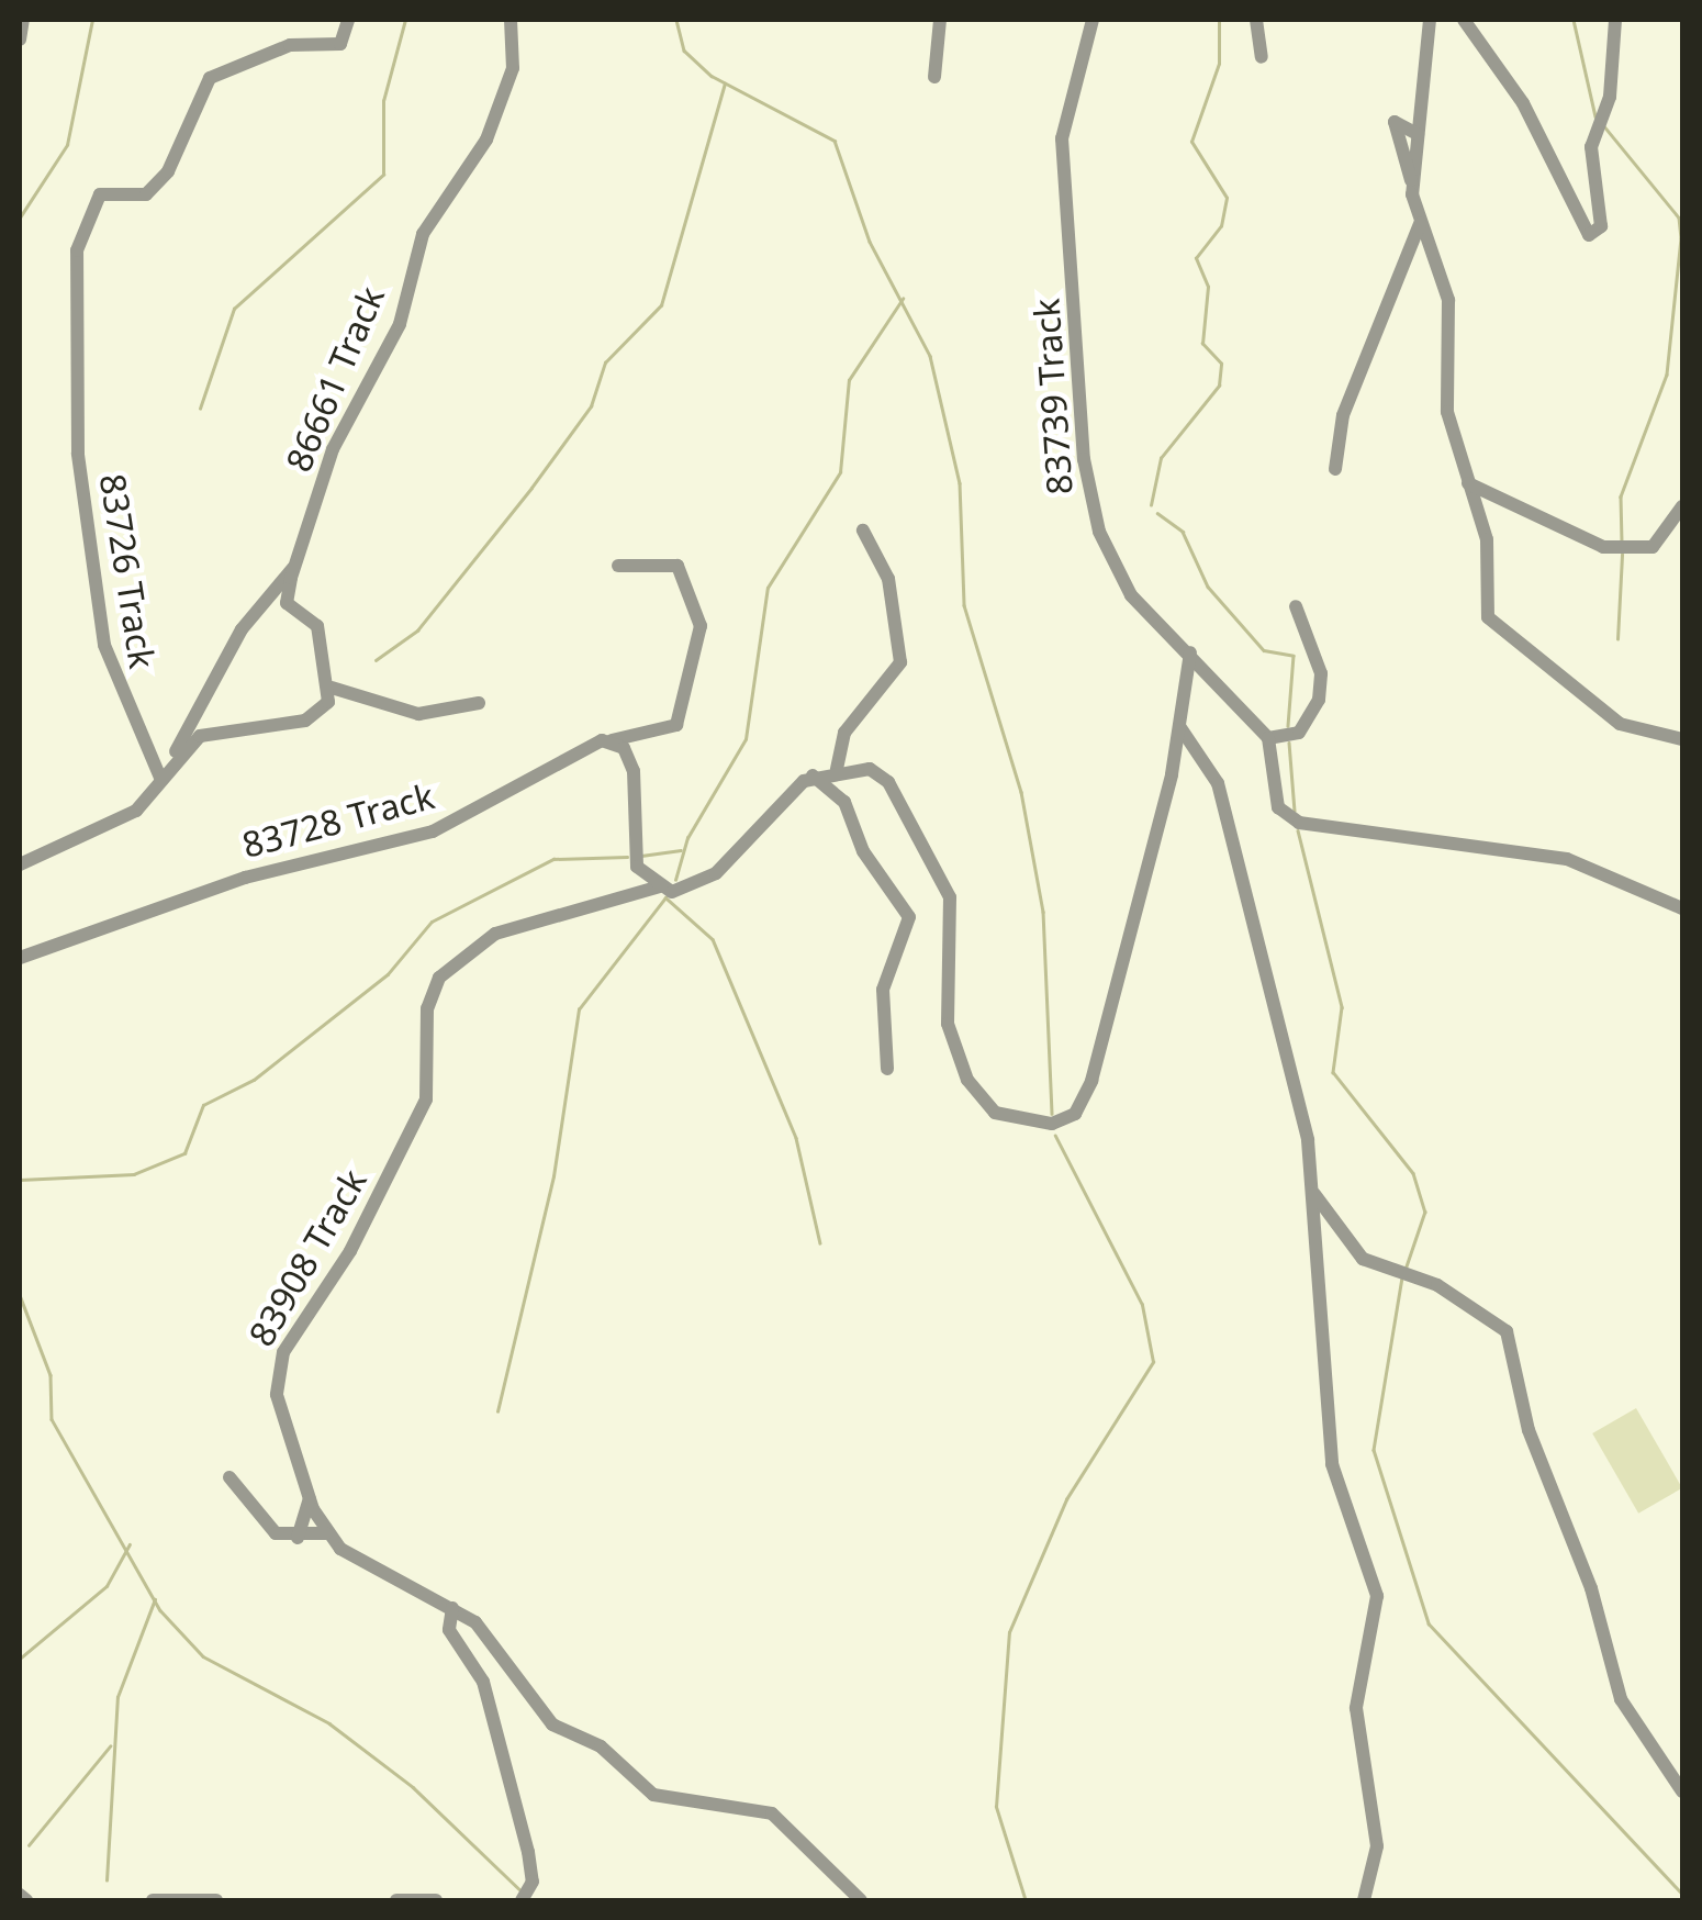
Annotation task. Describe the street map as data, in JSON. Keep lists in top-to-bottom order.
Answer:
{
  "streets": {
    "street": [
      "86661 Track",
      "83739 Track",
      "83726 Track",
      "83728 Track",
      "83908 Track"
    ]
  }
}
